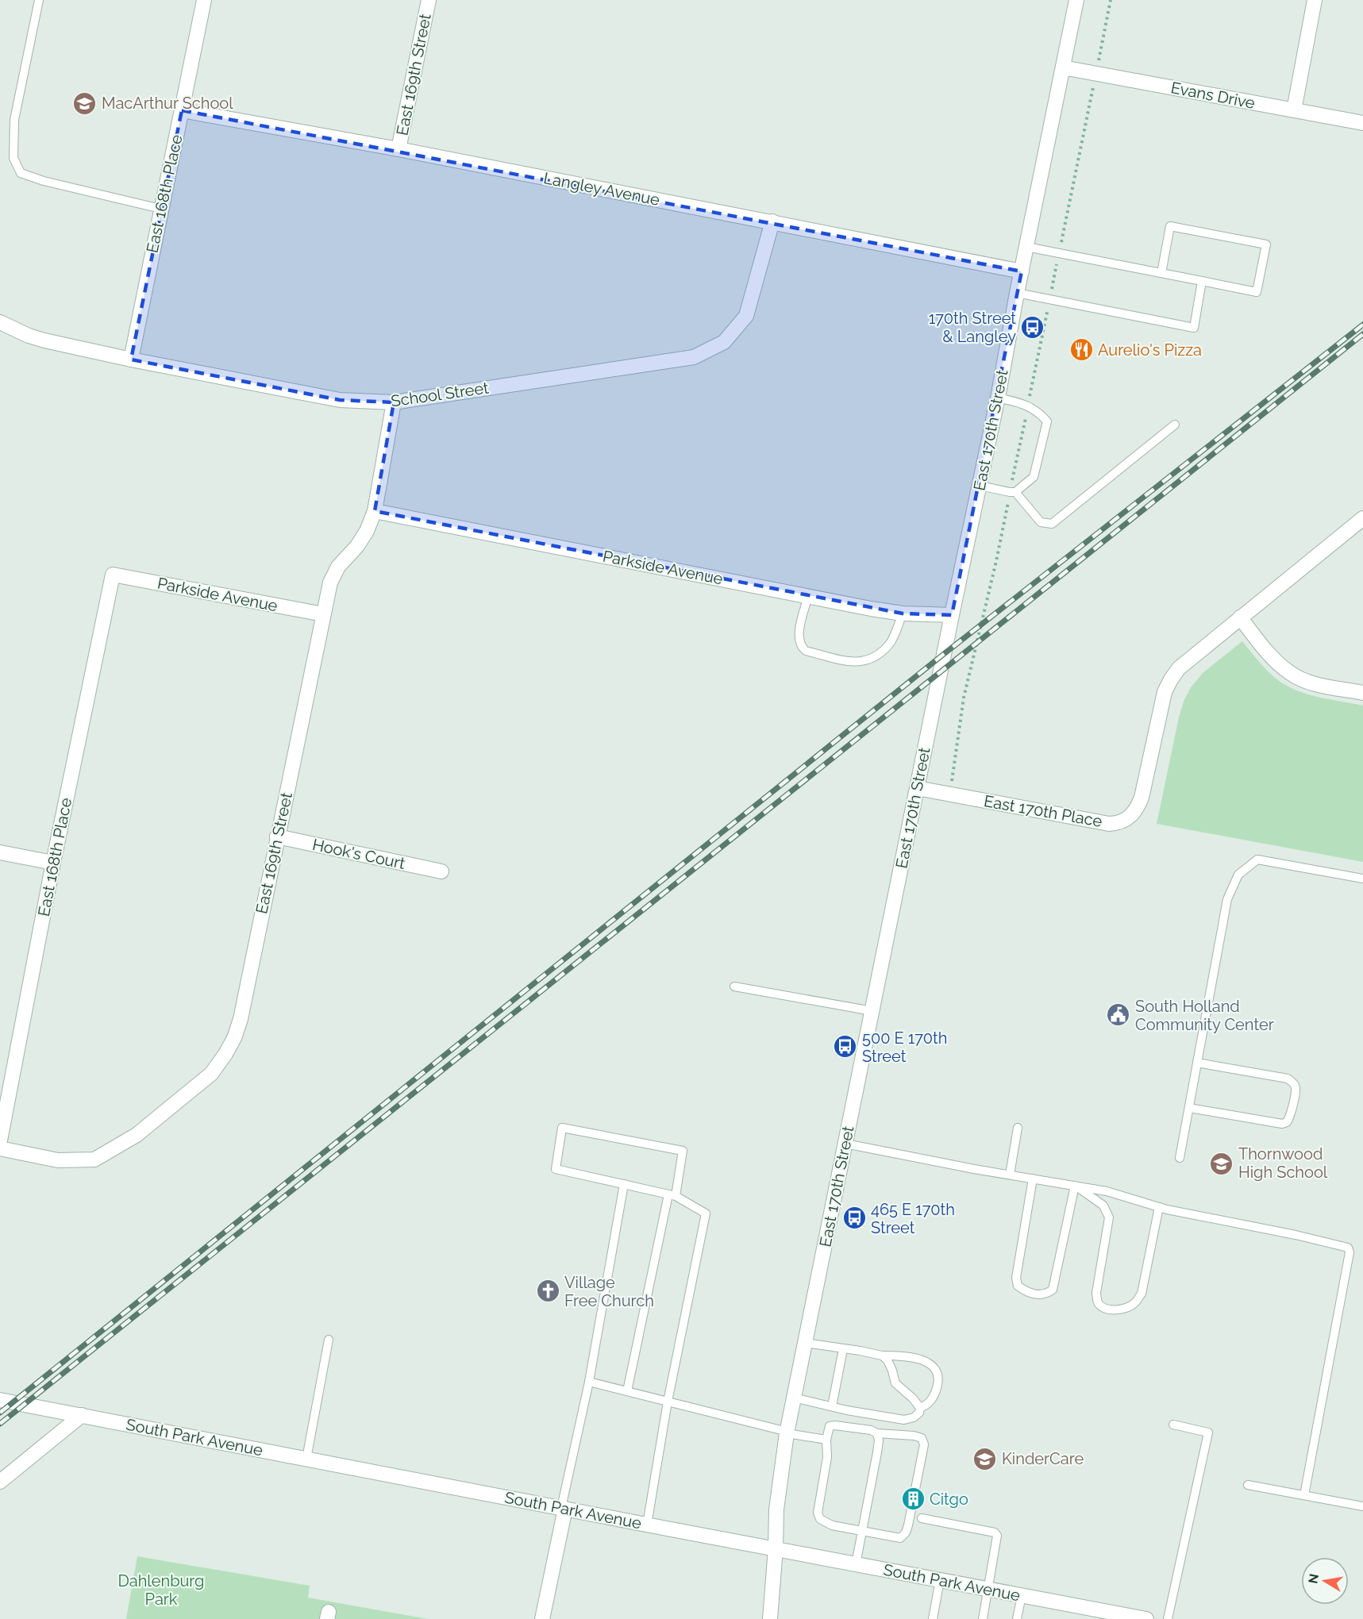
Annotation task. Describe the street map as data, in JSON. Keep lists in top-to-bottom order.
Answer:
{
  "streets": {
    "street": [
      "East 169th Street",
      "Evans Drive",
      "Langley Avenue",
      "East 168th Place",
      "School Street",
      "East 170th Street",
      "Parkside Avenue",
      "East 170th Place",
      "Hook's Court",
      "South Park Avenue"
    ]
  },
  "crossings": [
    ["East 169th Street", "Langley Avenue"],
    ["East 169th Street", "School Street"],
    ["East 169th Street", "Parkside Avenue"],
    ["East 169th Street", "Hook's Court"],
    ["Evans Drive", "East 170th Street"],
    ["Langley Avenue", "East 168th Place"],
    ["Langley Avenue", "School Street"],
    ["Langley Avenue", "East 170th Street"],
    ["East 168th Place", "School Street"],
    ["East 168th Place", "Parkside Avenue"],
    ["East 170th Street", "Parkside Avenue"],
    ["East 170th Street", "East 170th Place"],
    ["East 170th Street", "South Park Avenue"]
  ],
  "parks": ["Dahlenburg Park"],
  "places": {
    "school or university": ["MacArthur School", "Thornwood High School", "KinderCare"],
    "bus stop": ["170th Street & Langley", "500 E 170th Street", "465 E 170th Street"],
    "restaurant": ["Aurelio's Pizza"],
    "public building": ["South Holland Community Center"],
    "church": ["Village Free Church"],
    "building": ["Citgo"]
  },
  "north": "left"
}
